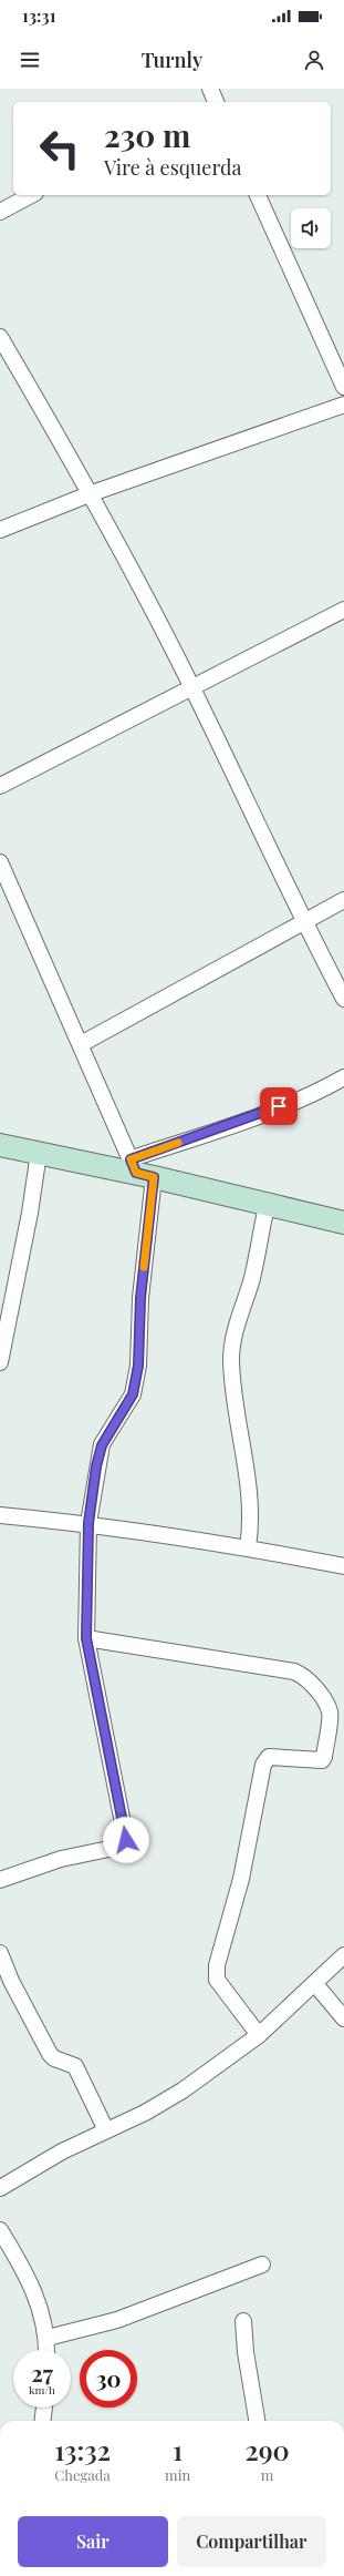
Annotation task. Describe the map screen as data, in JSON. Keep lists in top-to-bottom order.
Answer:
{
  "page": {
    "status": "13:31",
    "header": "Turnly",
    "turn": ["230 m", "Vire à esquerda"],
    "speed": "27 km/h",
    "limit": "30",
    "eta": [
      "13:32",
      "Chegada",
      "1",
      "min",
      "290",
      "m"
    ],
    "buttons": ["Sair", "Compartilhar"]
  }
}
